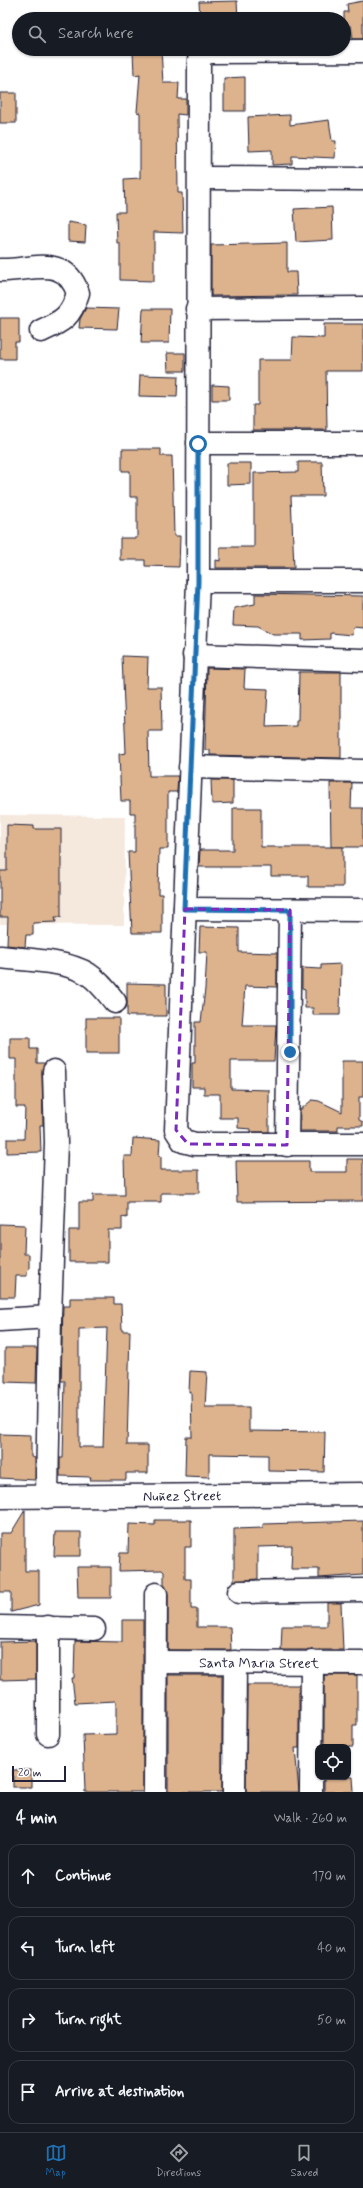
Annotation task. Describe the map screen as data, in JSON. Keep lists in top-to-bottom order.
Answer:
{
  "streets": {
    "street": ["Nuñez Street", "Santa Maria Street"]
  },
  "scale_bar": "20 m",
  "page": {
    "search": "Search here",
    "scale": "20 m",
    "heading": ["4 min", "Walk · 260 m"],
    "list": [
      ["Continue", "170 m"],
      ["Turn left", "40 m"],
      ["Turn right", "50 m"],
      "Arrive at destination"
    ],
    "nav": ["Map", "Directions", "Saved"]
  }
}
